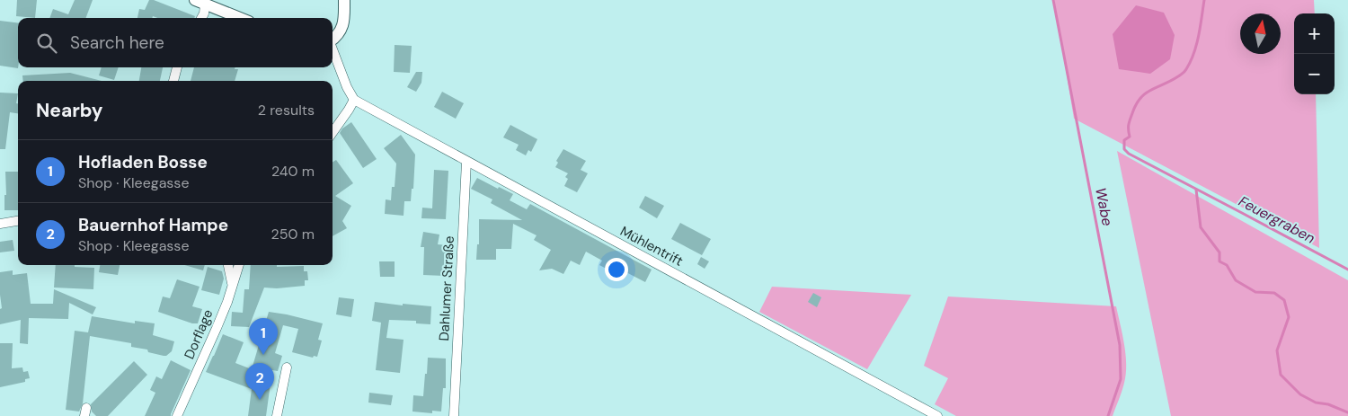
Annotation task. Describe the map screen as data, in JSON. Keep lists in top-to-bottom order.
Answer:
{
  "streets": {
    "street": ["Mühlentrift", "Dahlumer Straße", "Dorflage"]
  },
  "crossings": [
    ["Mühlentrift", "Dahlumer Straße"]
  ],
  "water": ["Wabe", "Feuergraben"],
  "north": "top",
  "page": {
    "map_buttons": ["+", "−"],
    "search": "Search here",
    "heading": ["Nearby", "2 results"],
    "list": [
      {
        "mark": "1",
        "name": "Hofladen Bosse",
        "note": "Shop · Kleegasse",
        "value": "240 m"
      },
      {
        "mark": "2",
        "name": "Bauernhof Hampe",
        "note": "Shop · Kleegasse",
        "value": "250 m"
      }
    ],
    "pins": ["1", "2"]
  }
}
